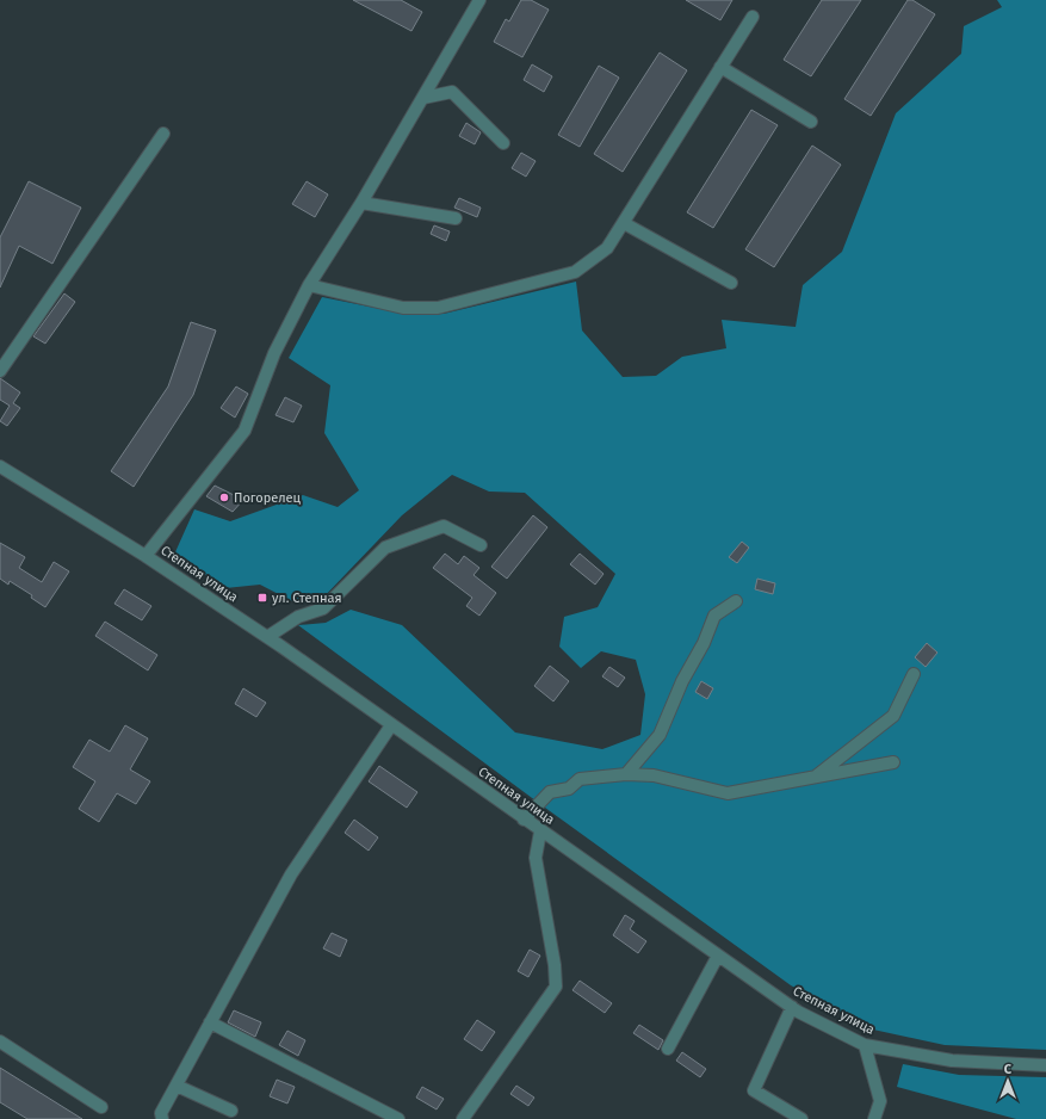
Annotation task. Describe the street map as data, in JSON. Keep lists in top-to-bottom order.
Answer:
{
  "streets": {
    "street": ["Степная улица"]
  },
  "places": {
    "other": ["Погорелец"],
    "transit": ["ул. Степная"]
  },
  "north": "top"
}
